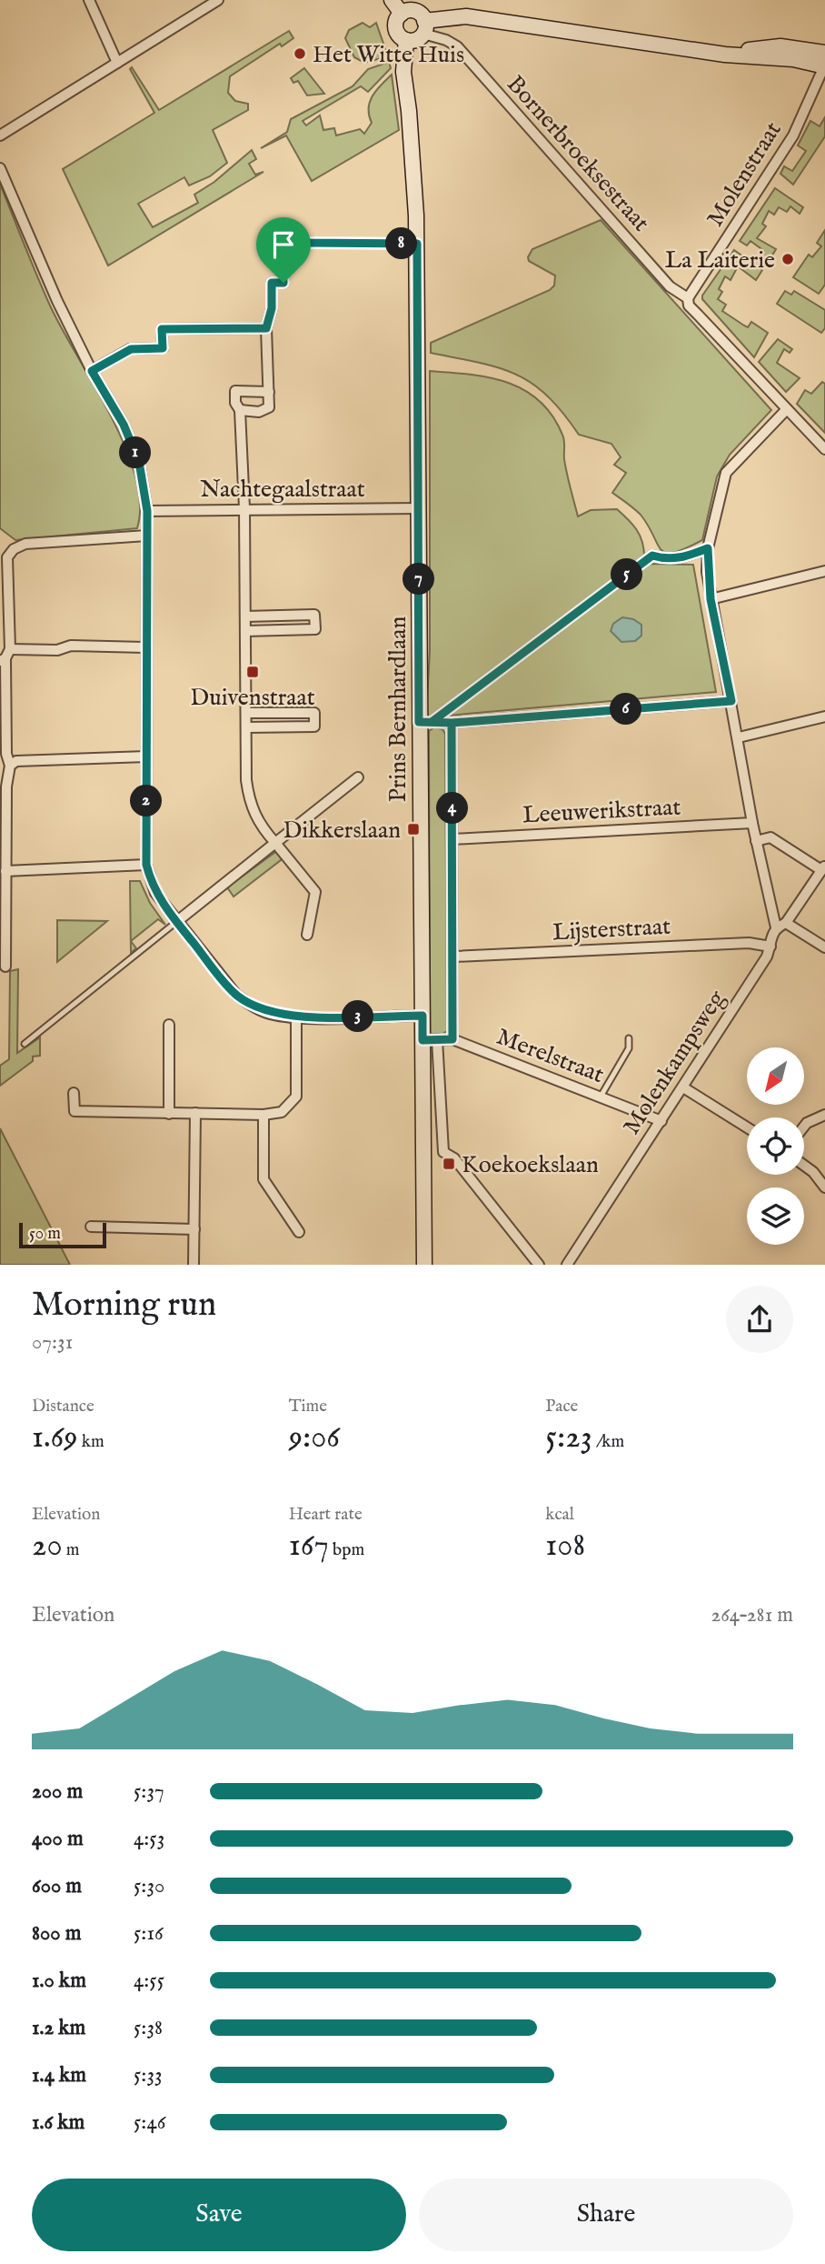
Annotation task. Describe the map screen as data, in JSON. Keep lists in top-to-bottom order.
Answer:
{
  "streets": {
    "street": [
      "Bornerbroeksestraat",
      "Molenstraat",
      "Nachtegaalstraat",
      "Prins Bernhardlaan",
      "Leeuwerikstraat",
      "Lijsterstraat",
      "Merelstraat",
      "Molenkampsweg"
    ]
  },
  "crossings": [
    ["Bornerbroeksestraat", "Molenstraat"],
    ["Bornerbroeksestraat", "Prins Bernhardlaan"],
    ["Nachtegaalstraat", "Prins Bernhardlaan"],
    ["Prins Bernhardlaan", "Merelstraat"],
    ["Lijsterstraat", "Molenkampsweg"],
    ["Merelstraat", "Molenkampsweg"]
  ],
  "places": {
    "other": ["Het Witte Huis", "La Laiterie"],
    "transit": ["Duivenstraat", "Dikkerslaan", "Koekoekslaan"]
  },
  "scale_bar": "50 m",
  "north": "bottom left",
  "page": {
    "pins": [
      "8",
      "1",
      "5",
      "7",
      "6",
      "2",
      "4",
      "3"
    ],
    "scale": "50 m",
    "heading": ["Morning run", "07:31"],
    "stats": [
      ["Distance", "1.69 km"],
      ["Time", "9:06"],
      ["Pace", "5:23 /km"],
      ["Elevation", "20 m"],
      ["Heart rate", "167 bpm"],
      ["kcal", "108"]
    ],
    "chart": ["Elevation", "264–281 m"],
    "list": [
      {
        "name": "200 m",
        "note": "5:37"
      },
      {
        "name": "400 m",
        "note": "4:53"
      },
      {
        "name": "600 m",
        "note": "5:30"
      },
      {
        "name": "800 m",
        "note": "5:16"
      },
      {
        "name": "1.0 km",
        "note": "4:55"
      },
      {
        "name": "1.2 km",
        "note": "5:38"
      },
      {
        "name": "1.4 km",
        "note": "5:33"
      },
      {
        "name": "1.6 km",
        "note": "5:46"
      }
    ],
    "buttons": ["Save", "Share"]
  }
}
